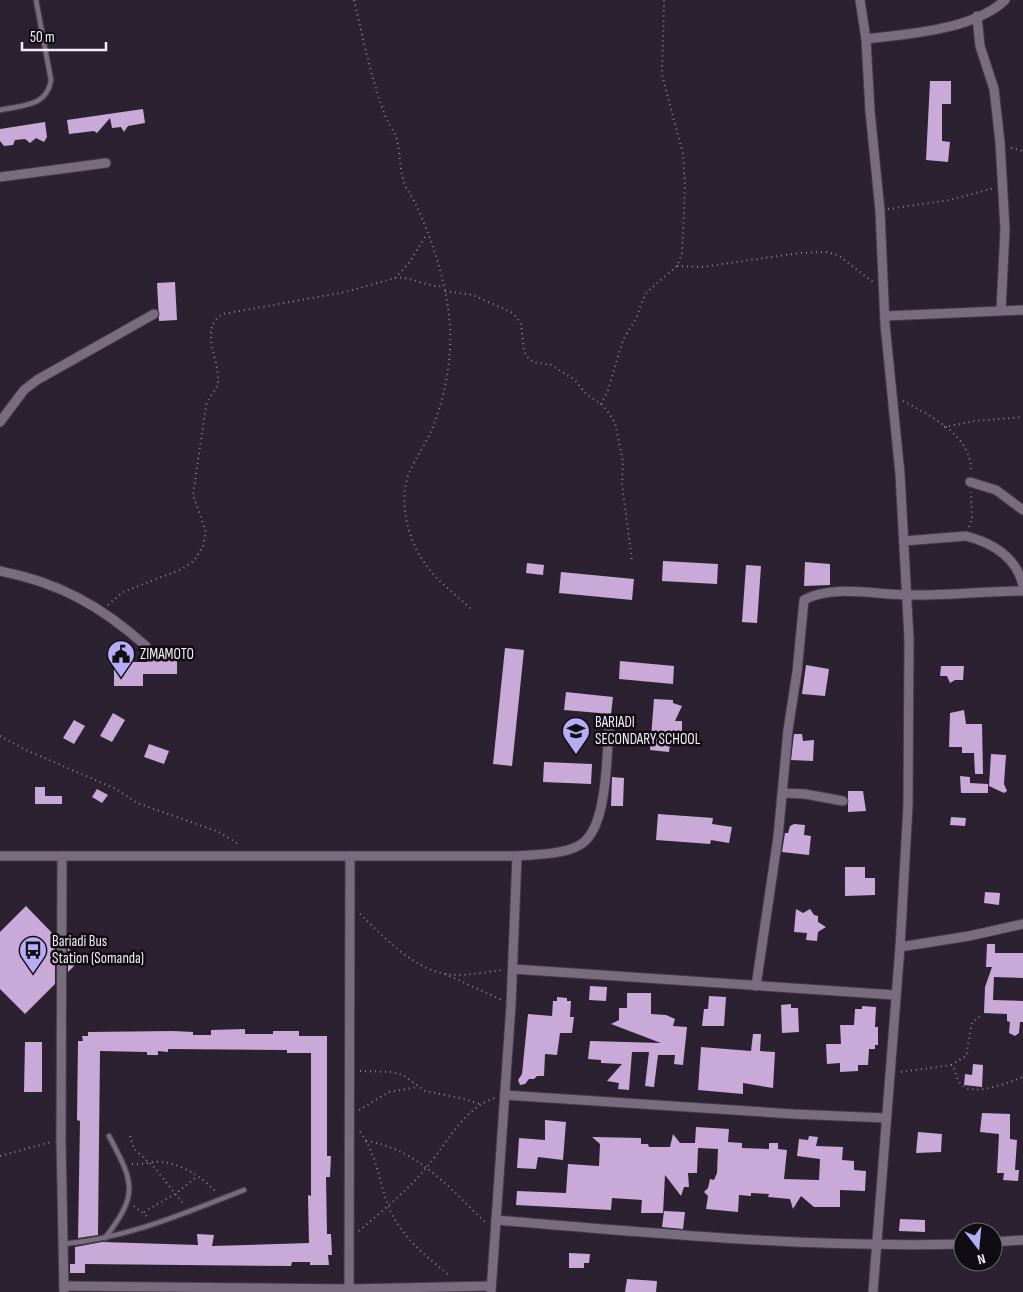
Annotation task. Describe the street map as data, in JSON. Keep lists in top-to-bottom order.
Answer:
{
  "places": {
    "public building": ["ZIMAMOTO"],
    "school or university": ["BARIADI SECONDARY SCHOOL"],
    "bus stop": ["Bariadi Bus Station (Somanda)"]
  },
  "scale_bar": "50 m",
  "north": "bottom"
}
